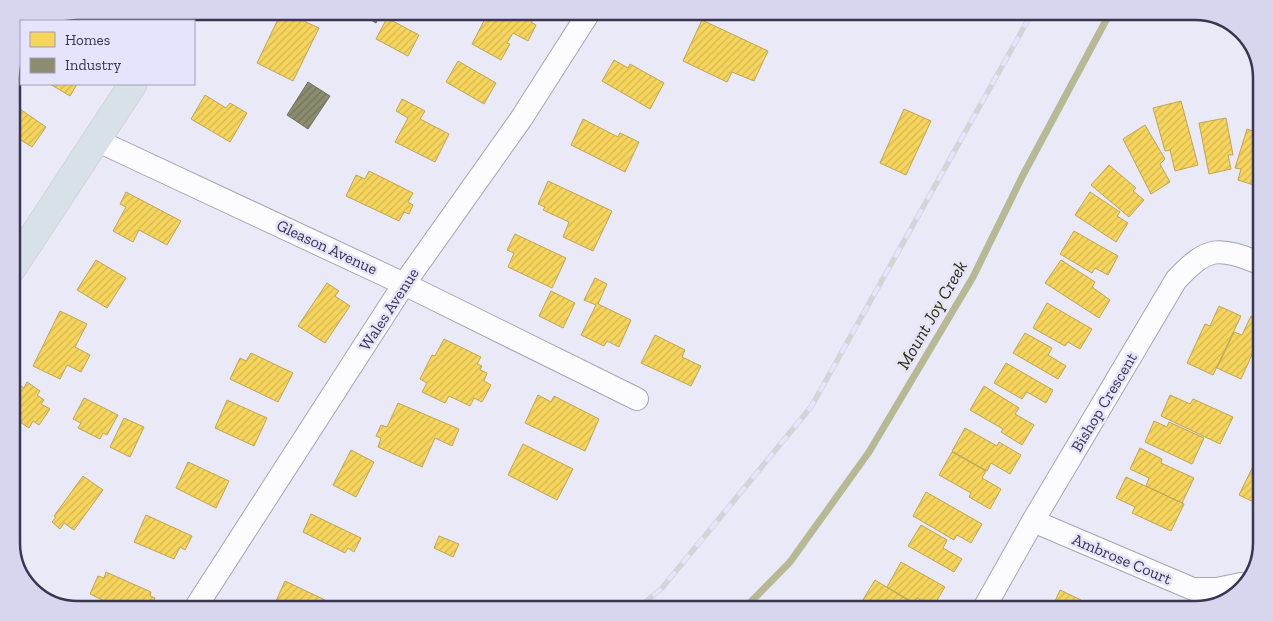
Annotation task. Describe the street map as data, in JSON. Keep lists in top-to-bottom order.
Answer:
{
  "streets": {
    "street": [
      "Gleason Avenue",
      "Wales Avenue",
      "Bishop Crescent",
      "Ambrose Court"
    ]
  },
  "crossings": [
    ["Gleason Avenue", "Wales Avenue"],
    ["Bishop Crescent", "Ambrose Court"]
  ],
  "water": ["Mount Joy Creek"],
  "legend": ["Homes", "Industry"]
}
